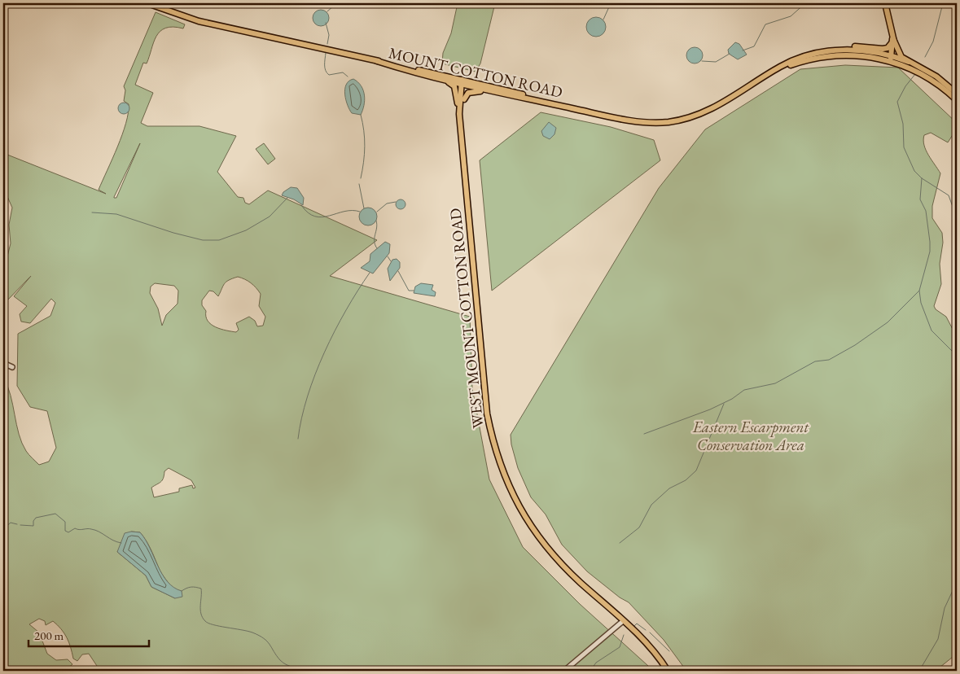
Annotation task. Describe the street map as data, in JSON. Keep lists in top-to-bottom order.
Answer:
{
  "streets": {
    "main road": ["MOUNT COTTON ROAD", "WEST MOUNT COTTON ROAD"]
  },
  "parks": ["Eastern Escarpment Conservation Area"],
  "scale_bar": "200 m"
}
